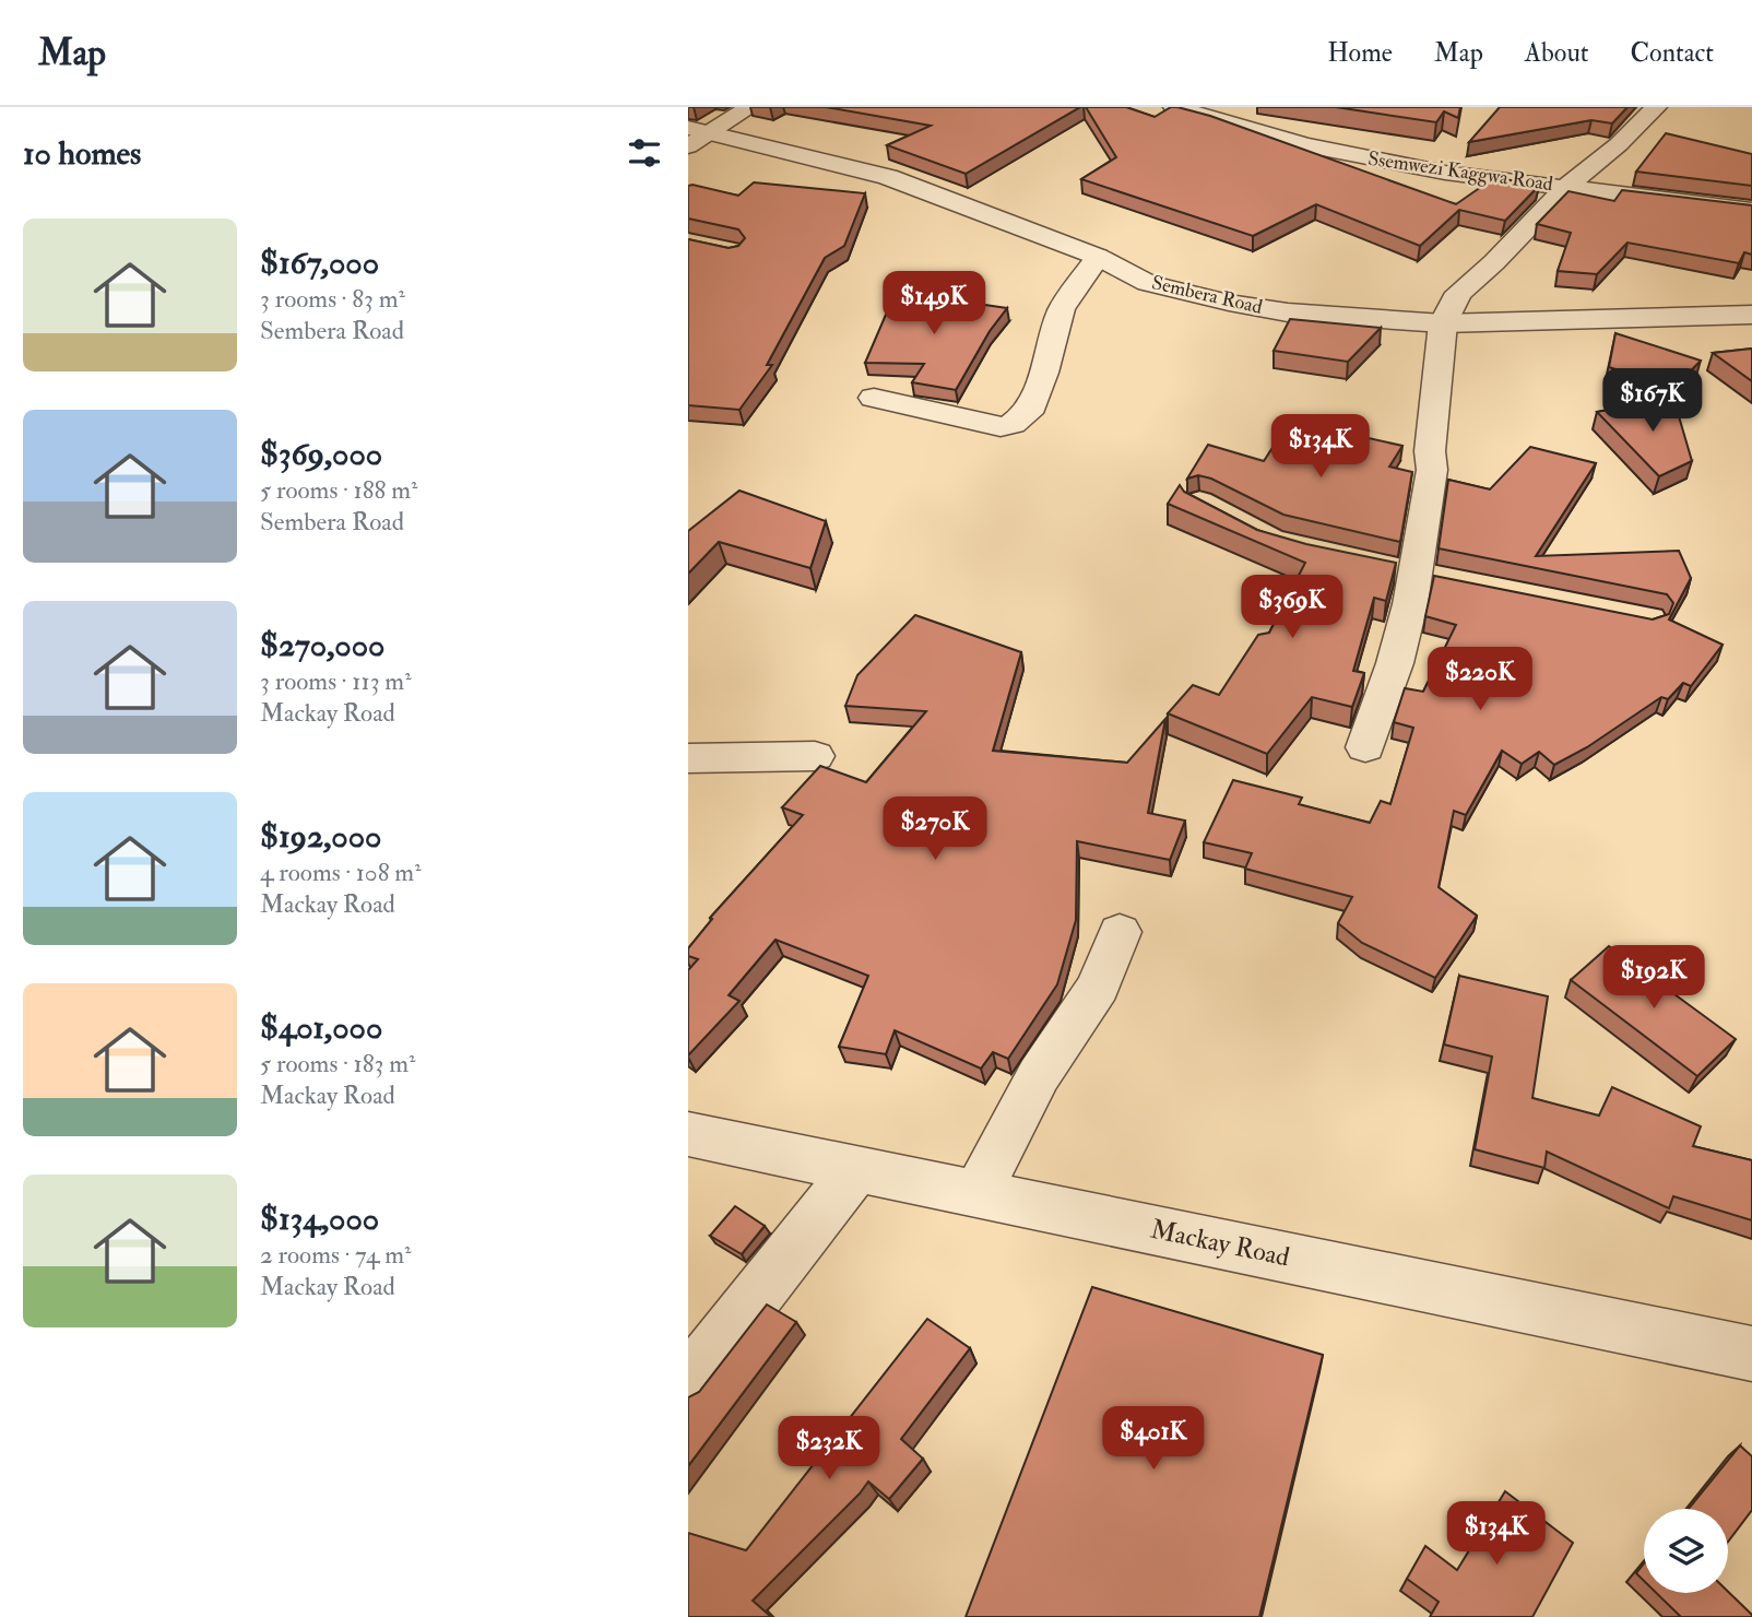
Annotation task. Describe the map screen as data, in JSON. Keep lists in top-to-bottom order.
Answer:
{
  "streets": {
    "street": ["Ssemwezi Kaggwa Road", "Sembera Road", "Mackay Road"]
  },
  "page": {
    "header": "Map",
    "nav": [
      "Home",
      "Map",
      "About",
      "Contact"
    ],
    "heading": "10 homes",
    "list": [
      {
        "name": "$167,000",
        "note": "3 rooms · 83 m² · Sembera Road"
      },
      {
        "name": "$369,000",
        "note": "5 rooms · 188 m² · Sembera Road"
      },
      {
        "name": "$270,000",
        "note": "3 rooms · 113 m² · Mackay Road"
      },
      {
        "name": "$192,000",
        "note": "4 rooms · 108 m² · Mackay Road"
      },
      {
        "name": "$401,000",
        "note": "5 rooms · 183 m² · Mackay Road"
      },
      {
        "name": "$134,000",
        "note": "2 rooms · 74 m² · Mackay Road"
      }
    ],
    "price": [
      "$149K",
      "$167K",
      "$134K",
      "$369K",
      "$220K",
      "$270K",
      "$192K",
      "$401K",
      "$232K",
      "$134K"
    ]
  }
}
